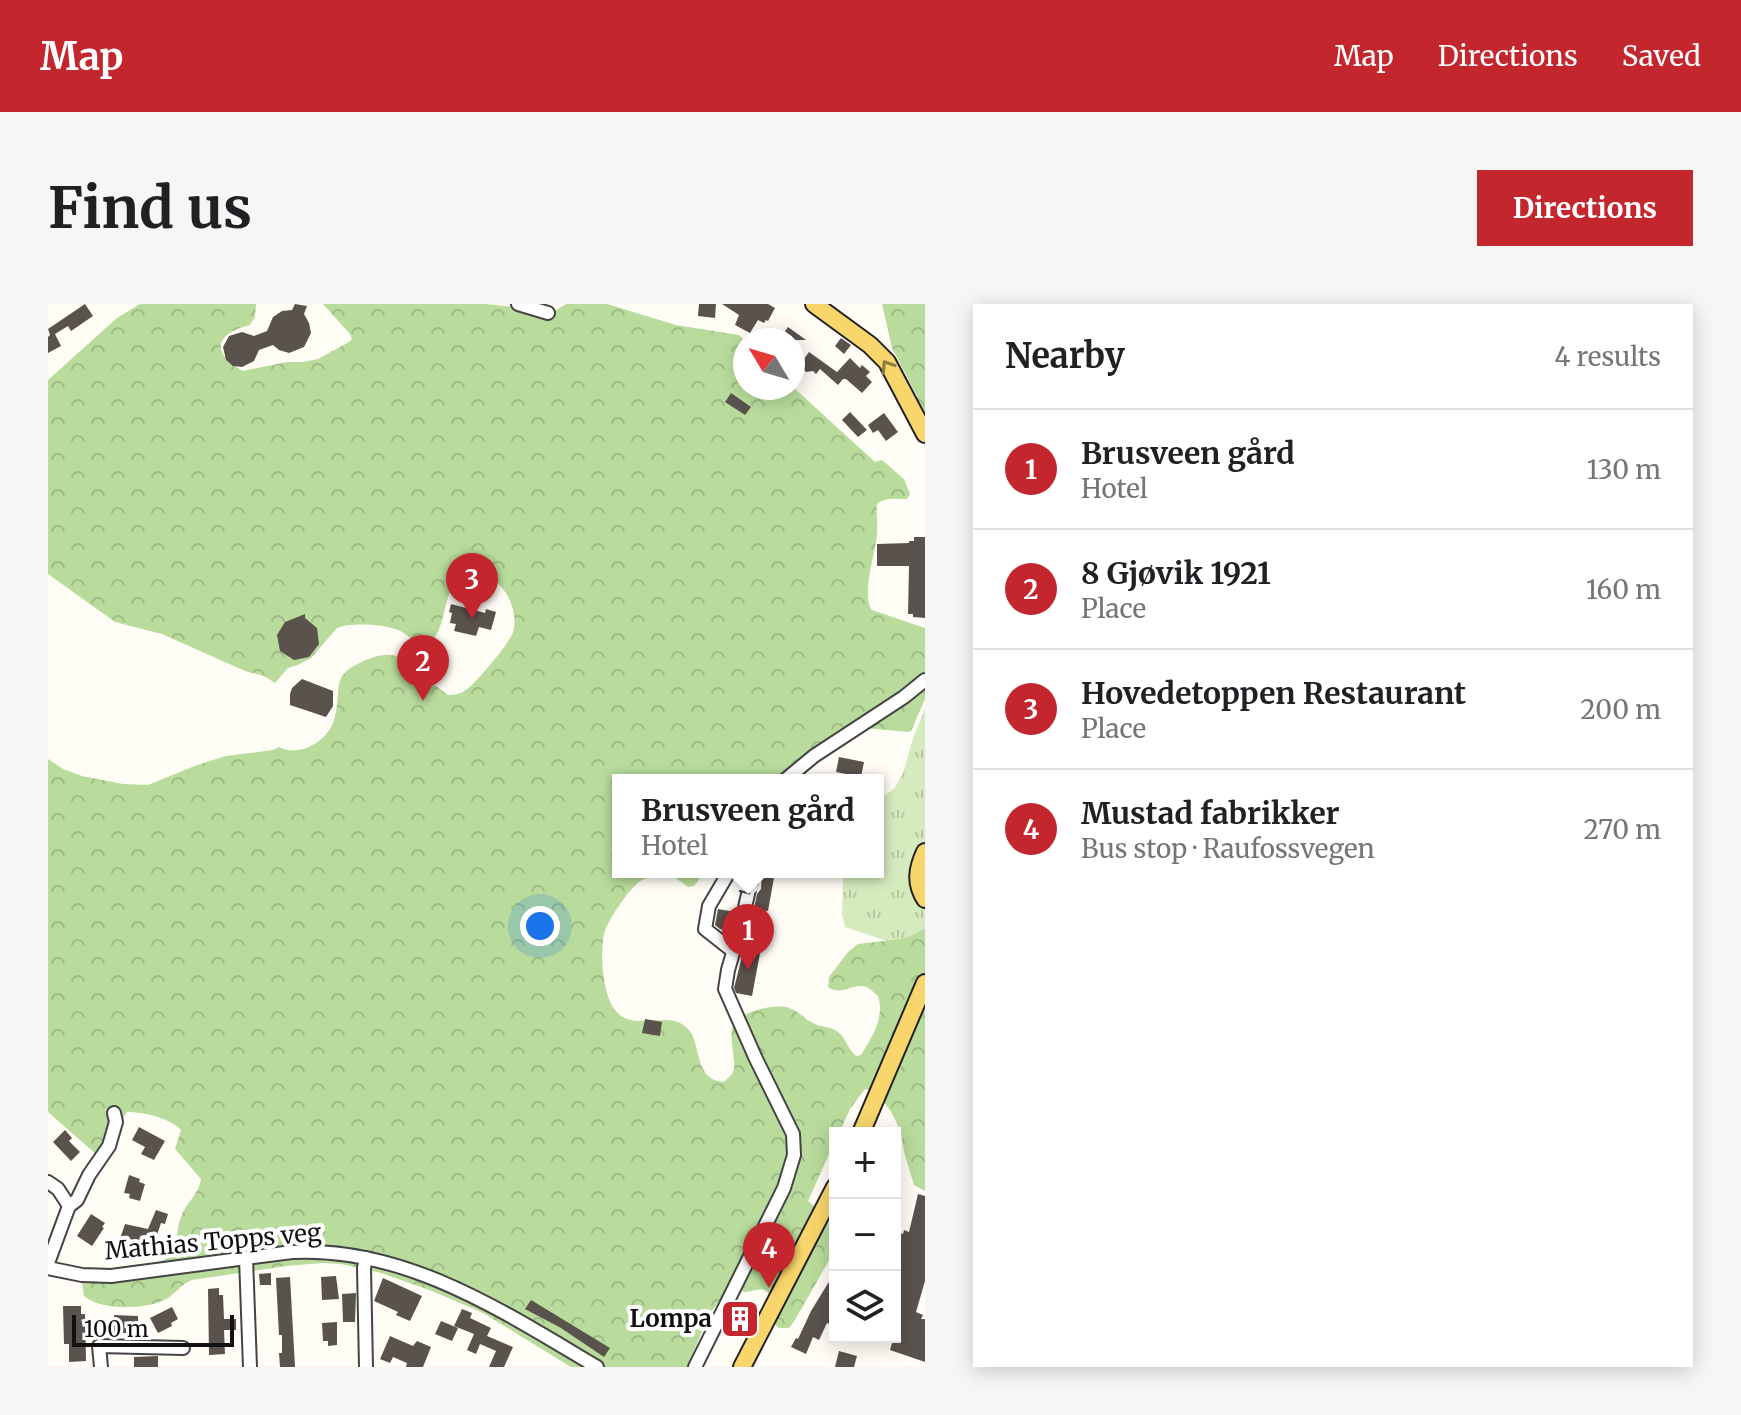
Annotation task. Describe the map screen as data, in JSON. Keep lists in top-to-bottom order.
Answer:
{
  "streets": {
    "street": ["Mathias Topps veg"]
  },
  "places": {
    "building": ["Lompa"]
  },
  "scale_bar": "100 m",
  "north": "top left",
  "page": {
    "header": "Map",
    "nav": ["Map", "Directions", "Saved"],
    "buttons": "Directions",
    "title": "Find us",
    "heading": ["Nearby", "4 results"],
    "list": [
      {
        "mark": "1",
        "name": "Brusveen gård",
        "note": "Hotel",
        "value": "130 m"
      },
      {
        "mark": "2",
        "name": "8 Gjøvik 1921",
        "note": "Place",
        "value": "160 m"
      },
      {
        "mark": "3",
        "name": "Hovedetoppen Restaurant",
        "note": "Place",
        "value": "200 m"
      },
      {
        "mark": "4",
        "name": "Mustad fabrikker",
        "note": "Bus stop · Raufossvegen",
        "value": "270 m"
      }
    ],
    "pins": [
      "3",
      "2",
      "1",
      "4"
    ],
    "popup": ["Brusveen gård", "Hotel"],
    "map_buttons": ["+", "−"],
    "scale": "100 m"
  }
}
